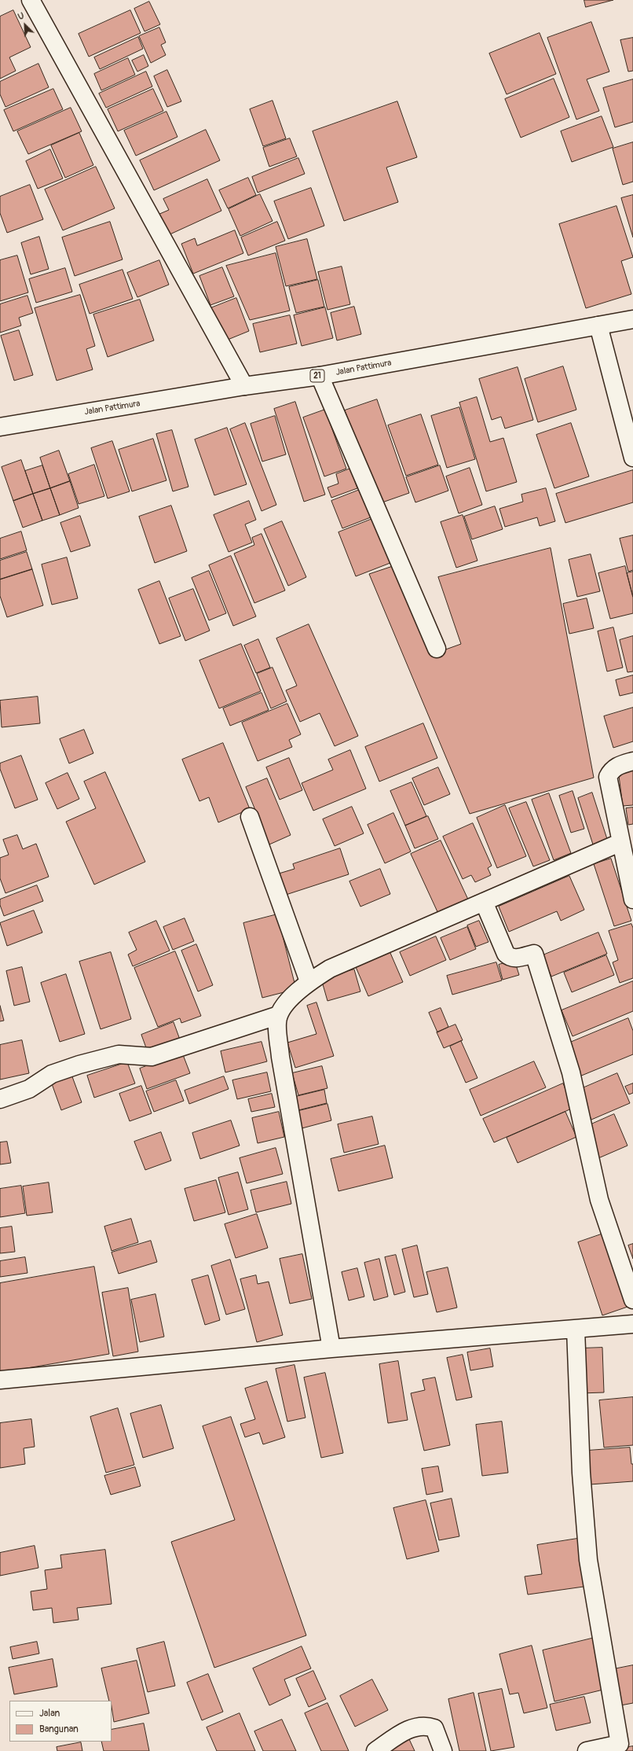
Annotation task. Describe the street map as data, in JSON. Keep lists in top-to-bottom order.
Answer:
{
  "streets": {
    "main road": ["Jalan Pattimura", "21"]
  },
  "legend": ["Jalan", "Bangunan"],
  "north": "top left"
}
